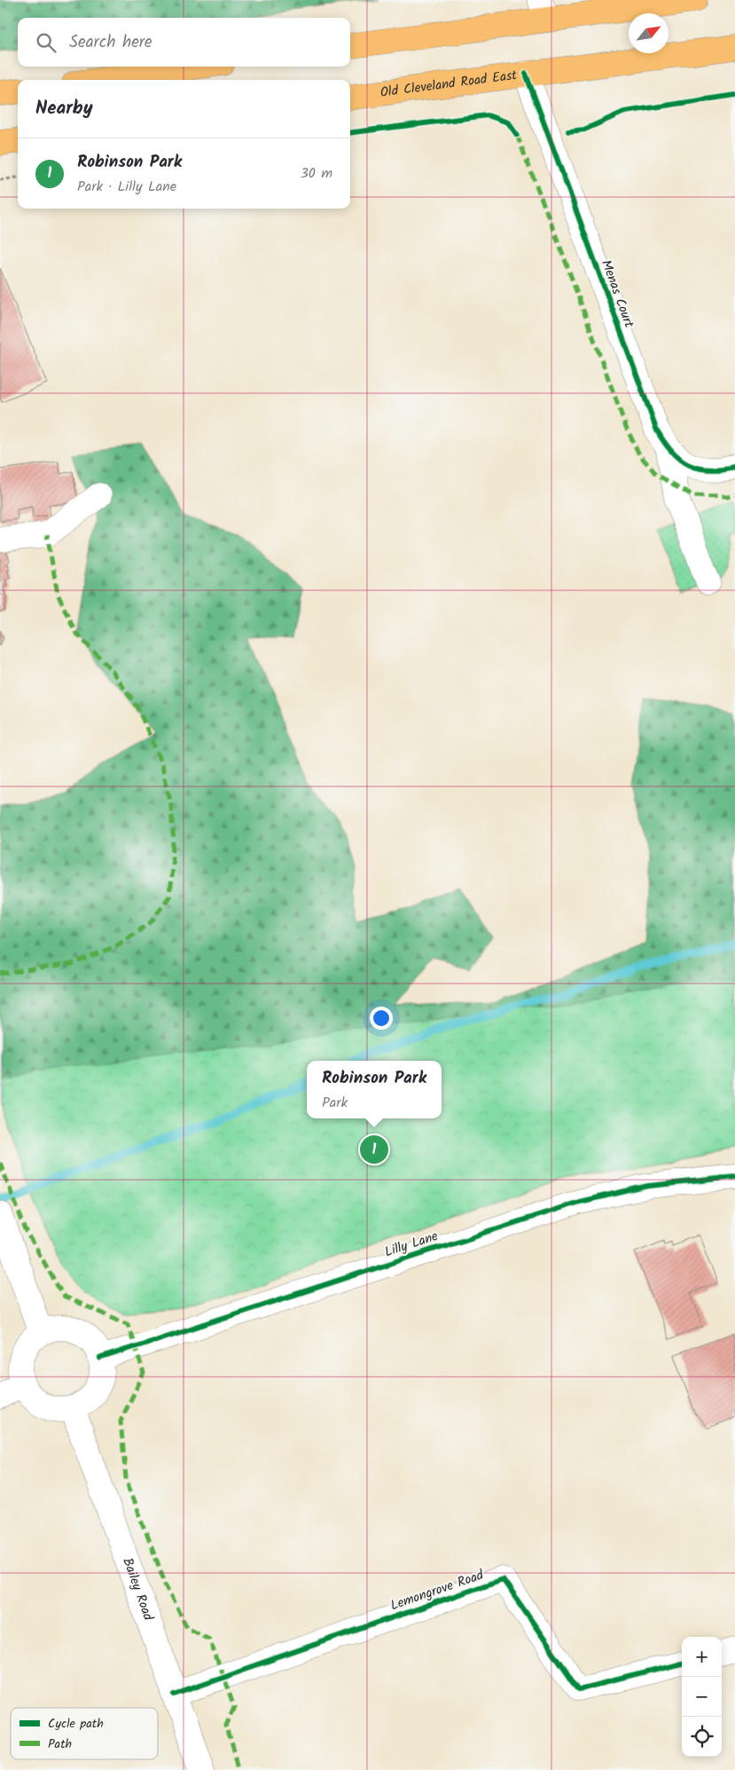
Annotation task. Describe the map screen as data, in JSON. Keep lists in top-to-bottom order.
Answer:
{
  "streets": {
    "main road": ["Old Cleveland Road East"],
    "street": [
      "Menas Court",
      "Lilly Lane",
      "Bailey Road",
      "Lemongrove Road"
    ]
  },
  "crossings": [
    ["Old Cleveland Road East", "Menas Court"],
    ["Lilly Lane", "Bailey Road"],
    ["Bailey Road", "Lemongrove Road"]
  ],
  "legend": ["Cycle path", "Path"],
  "north": "top right",
  "page": {
    "search": "Search here",
    "heading": "Nearby",
    "list": [
      {
        "mark": "1",
        "name": "Robinson Park",
        "note": "Park · Lilly Lane",
        "value": "30 m"
      }
    ],
    "popup": ["Robinson Park", "Park"],
    "pins": "1",
    "map_buttons": ["+", "−"]
  }
}
